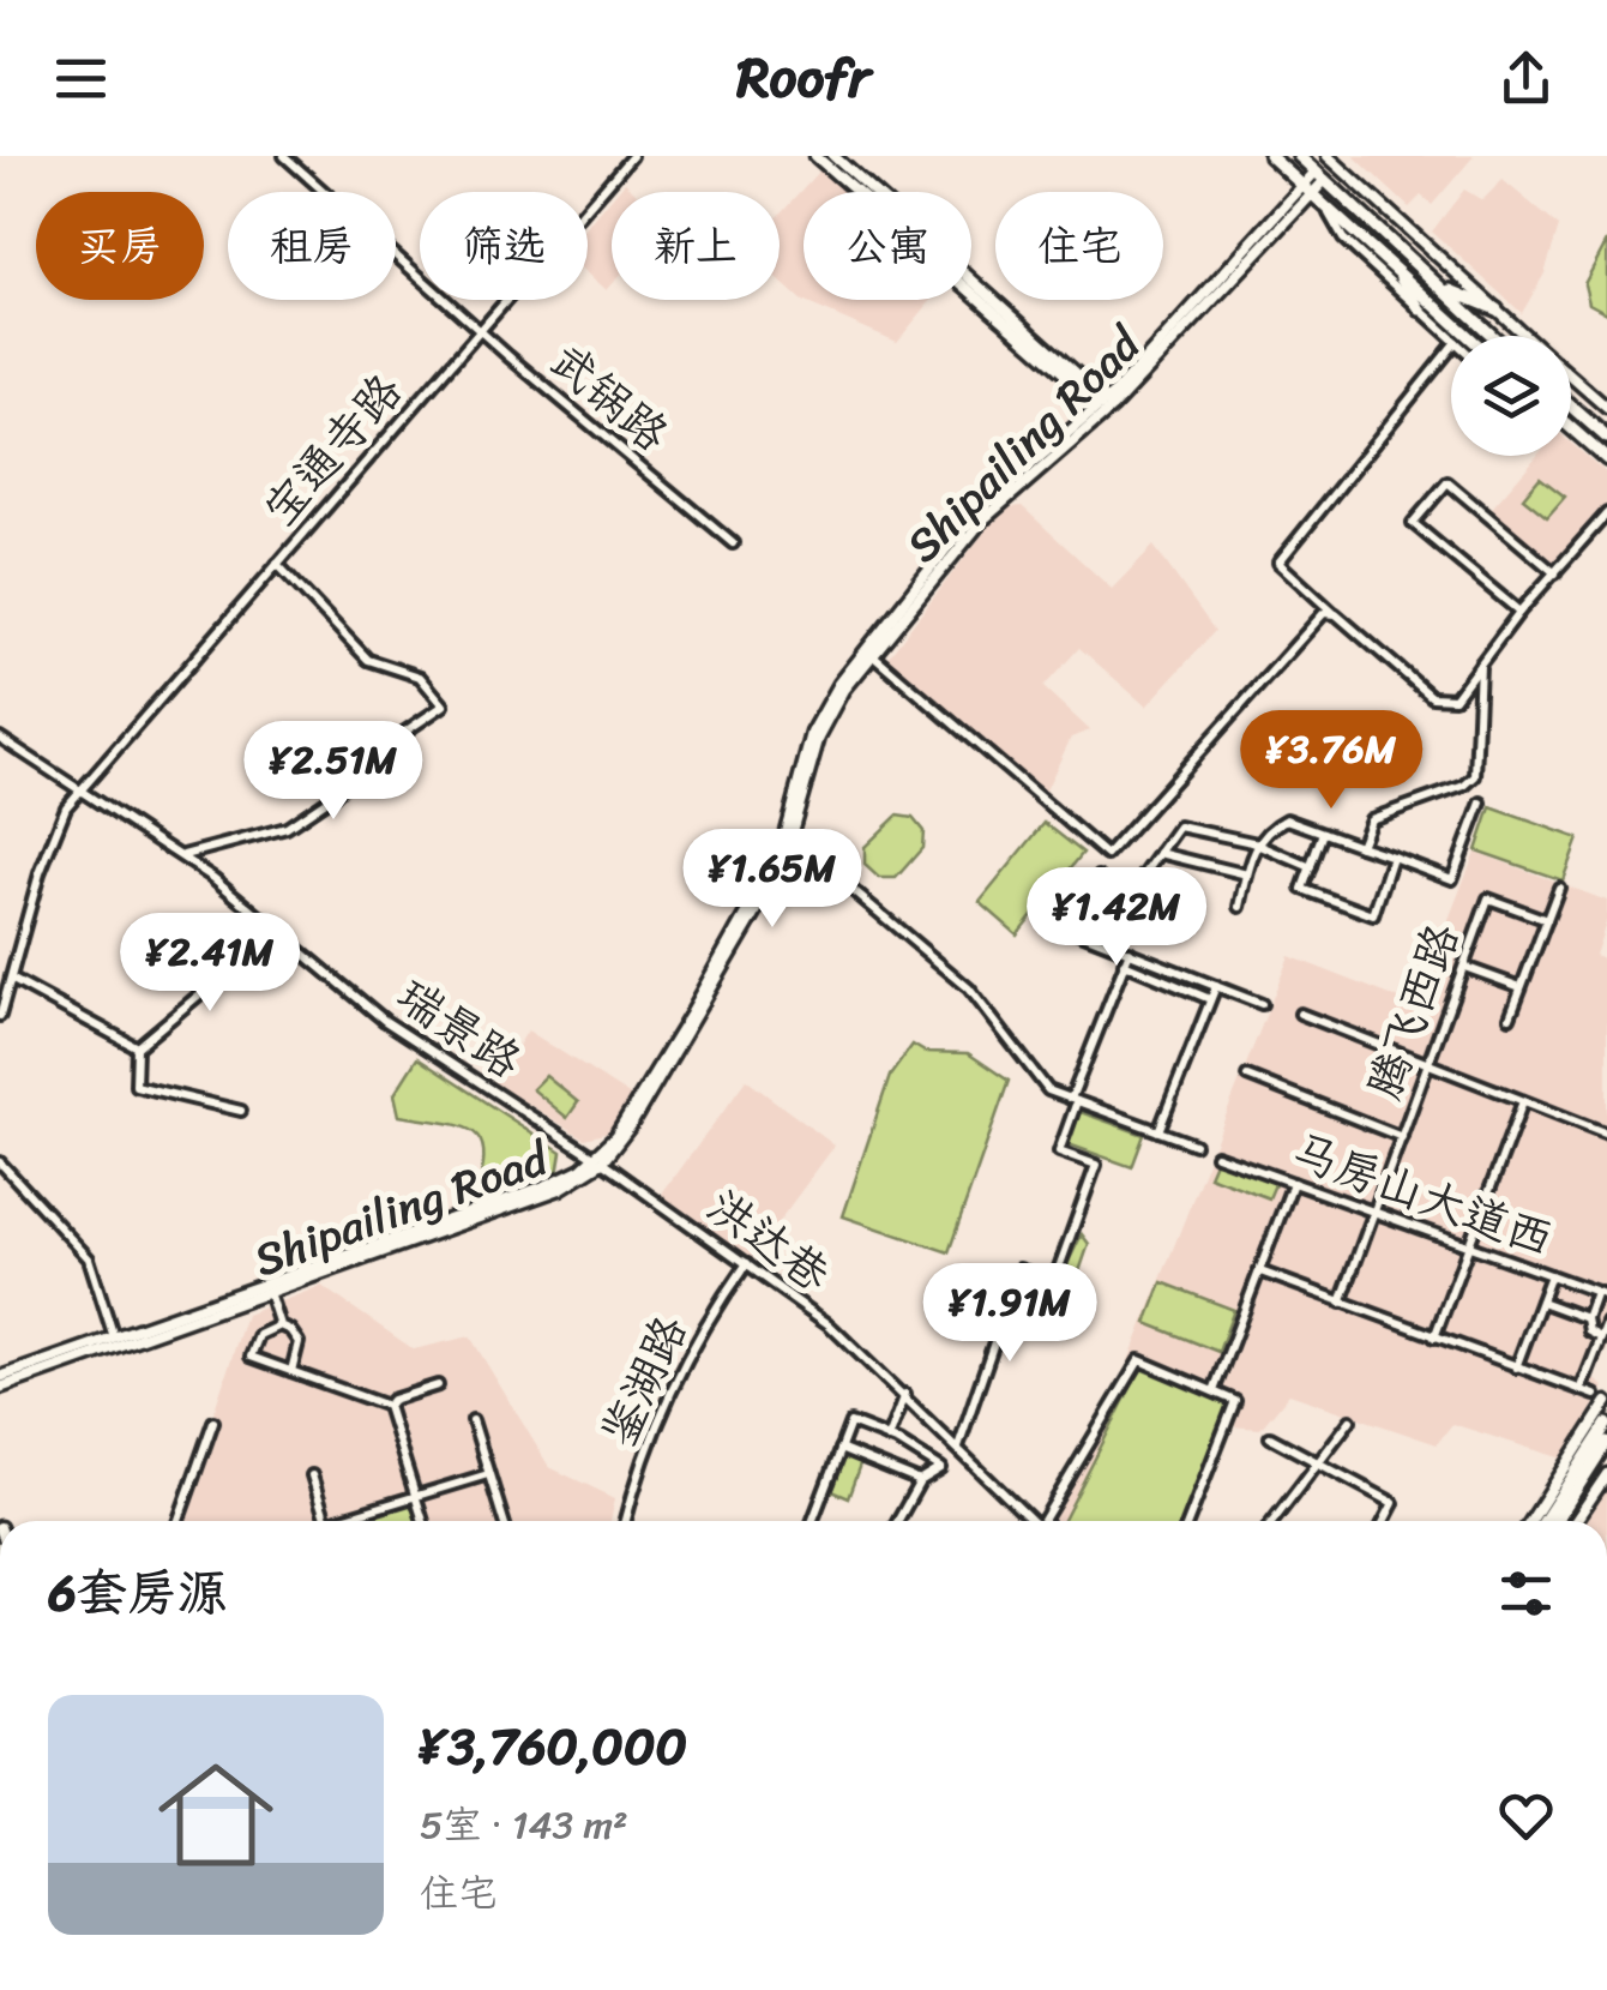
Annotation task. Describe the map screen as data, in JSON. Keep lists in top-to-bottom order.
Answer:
{
  "streets": {
    "main road": ["Shipailing Road"],
    "street": [
      "武锅路",
      "宝通寺路",
      "腾飞西路",
      "瑞景路",
      "马房山大道西",
      "洪达巷",
      "鉴湖路"
    ]
  },
  "crossings": [
    ["武锅路", "宝通寺路"],
    ["Shipailing Road", "瑞景路"],
    ["Shipailing Road", "洪达巷"],
    ["宝通寺路", "瑞景路"],
    ["腾飞西路", "马房山大道西"],
    ["瑞景路", "洪达巷"],
    ["洪达巷", "鉴湖路"]
  ],
  "page": {
    "header": "Roofr",
    "chip": [
      "买房",
      "租房",
      "筛选",
      "新上",
      "公寓",
      "住宅"
    ],
    "price": [
      "¥3.76M",
      "¥2.51M",
      "¥1.65M",
      "¥1.42M",
      "¥2.41M",
      "¥1.91M"
    ],
    "heading": "6套房源",
    "list": [
      {
        "name": "¥3,760,000",
        "note": "5室 · 143 m² · 住宅"
      }
    ]
  }
}
